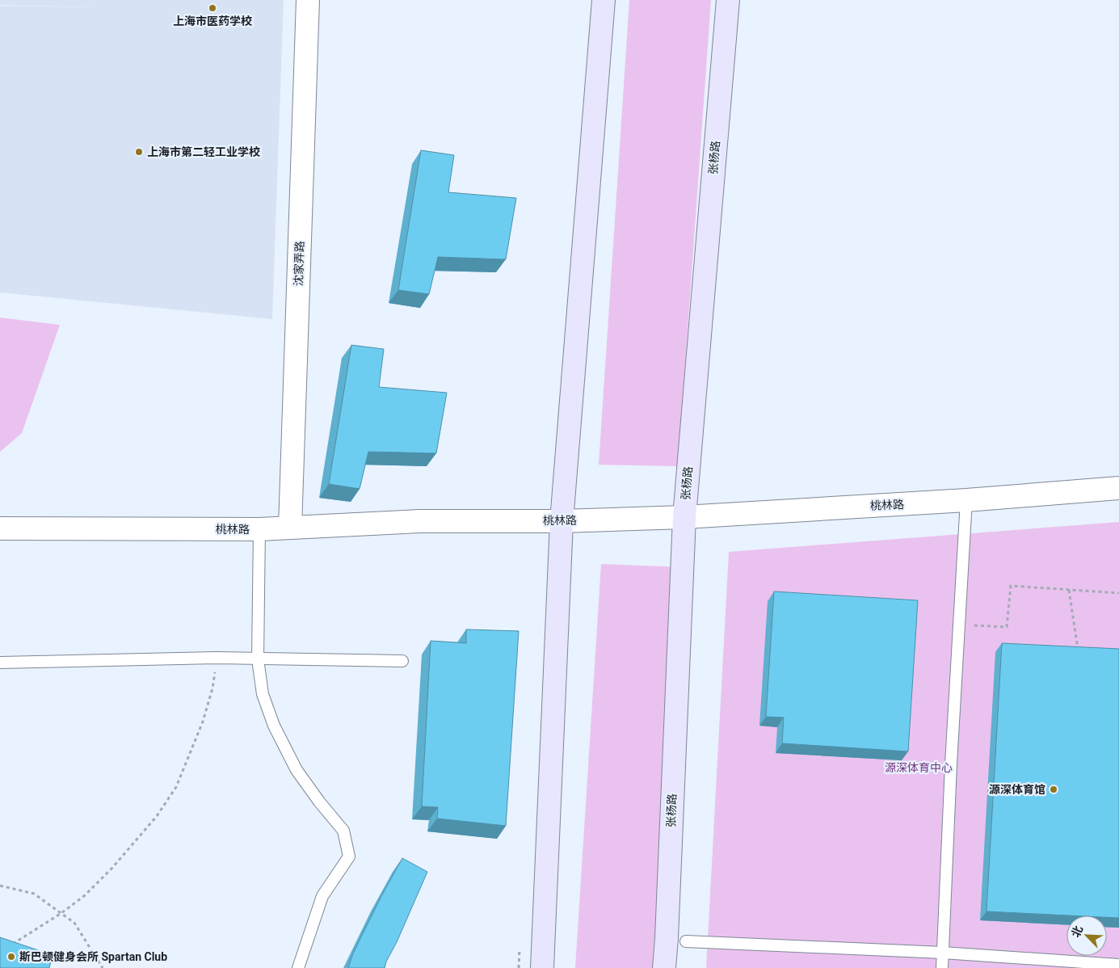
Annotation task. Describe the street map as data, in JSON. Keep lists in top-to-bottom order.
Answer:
{
  "streets": {
    "main road": ["张杨路"],
    "street": ["沈家弄路", "桃林路"]
  },
  "crossings": [
    ["张杨路", "桃林路"],
    ["沈家弄路", "桃林路"]
  ],
  "parks": ["源深体育中心"],
  "places": [
    "上海市医药学校",
    "上海市第二轻工业学校",
    "源深体育馆",
    "斯巴顿健身会所 Spartan Club"
  ],
  "north": "top left"
}
